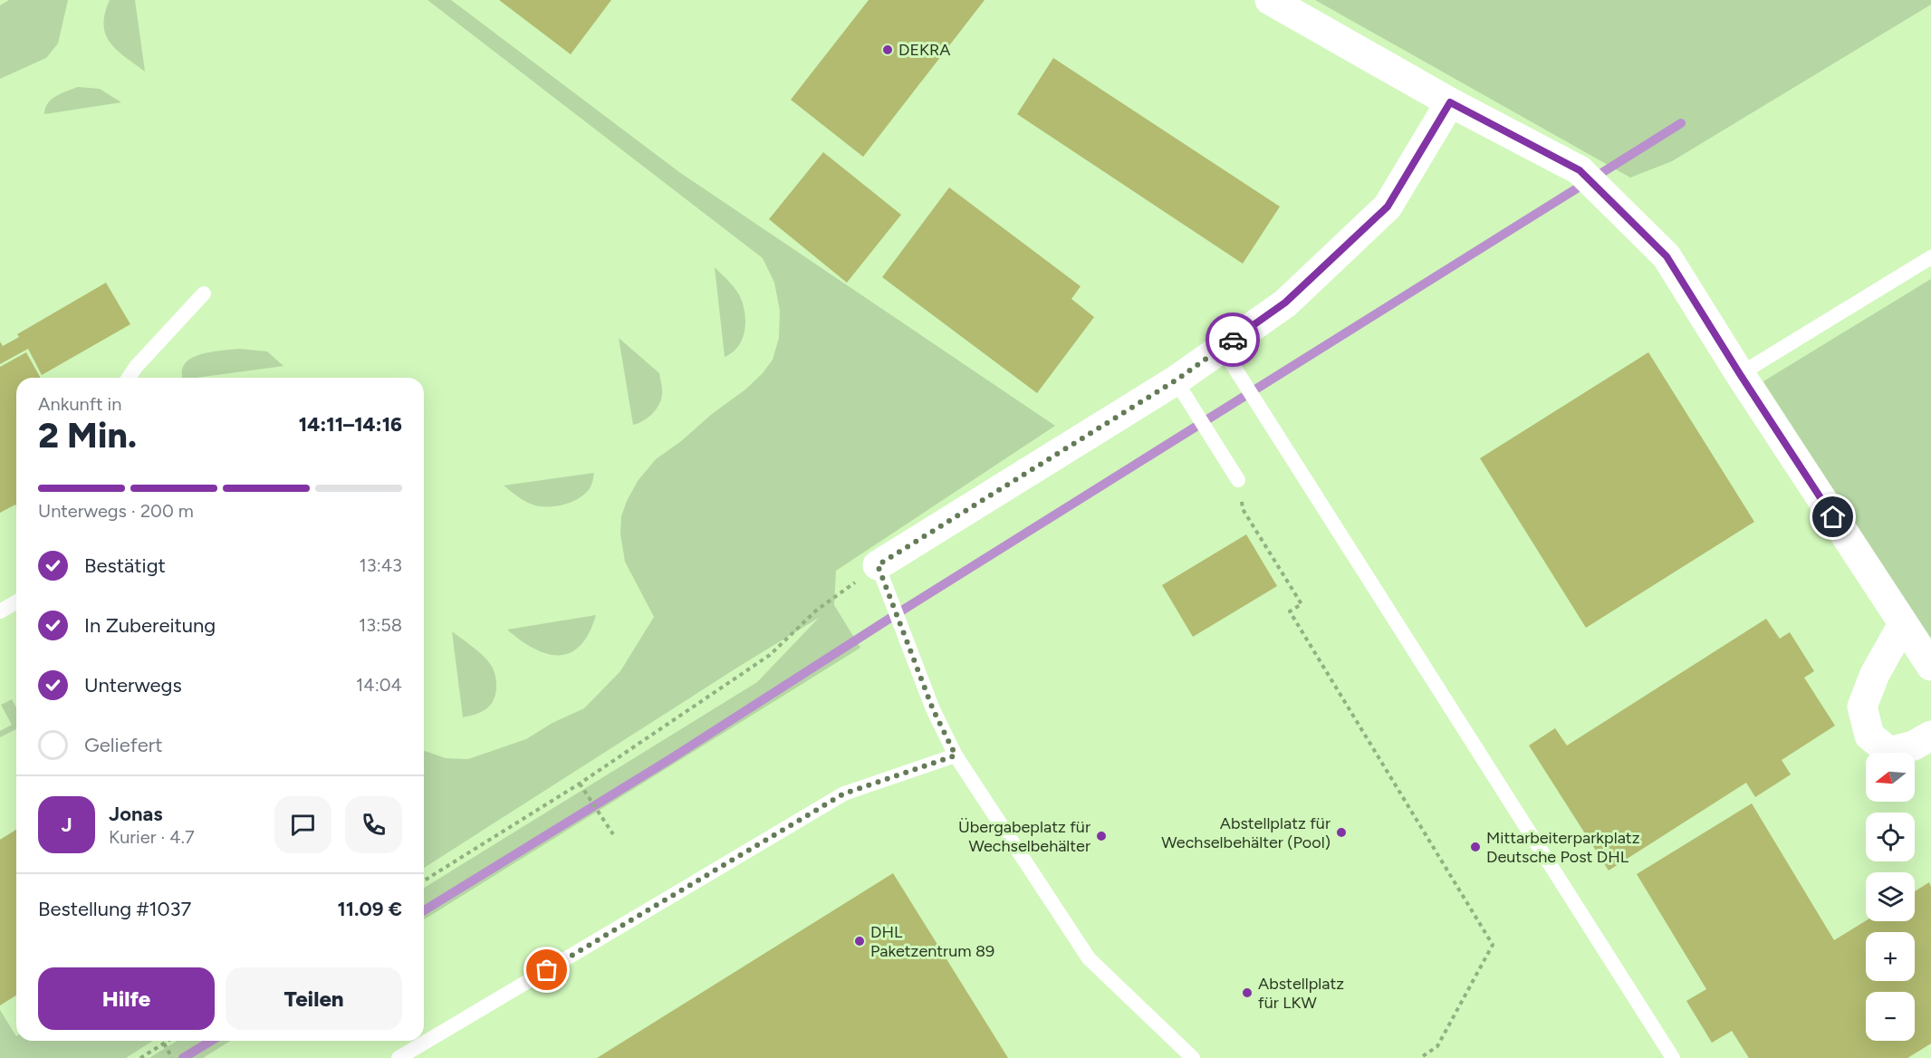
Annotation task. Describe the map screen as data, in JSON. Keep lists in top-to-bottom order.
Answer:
{
  "places": [
    "DEKRA",
    "Abstellplatz für Wechselbehälter (Pool)",
    "Übergabeplatz für Wechselbehälter",
    "Mittarbeiterparkplatz Deutsche Post DHL",
    "DHL Paketzentrum 89",
    "Abstellplatz für LKW"
  ],
  "north": "left",
  "page": {
    "heading": ["2 Min.", "Ankunft in", "14:11–14:16"],
    "panel": [
      "Jonas",
      "Kurier · 4.7",
      "Bestellung #1037",
      "11.09 €"
    ],
    "bar": "Unterwegs · 200 m",
    "list": [
      ["Bestätigt", "13:43"],
      ["In Zubereitung", "13:58"],
      ["Unterwegs", "14:04"],
      "Geliefert"
    ],
    "map_buttons": ["+", "−"],
    "round": "J",
    "buttons": ["Hilfe", "Teilen"]
  }
}
